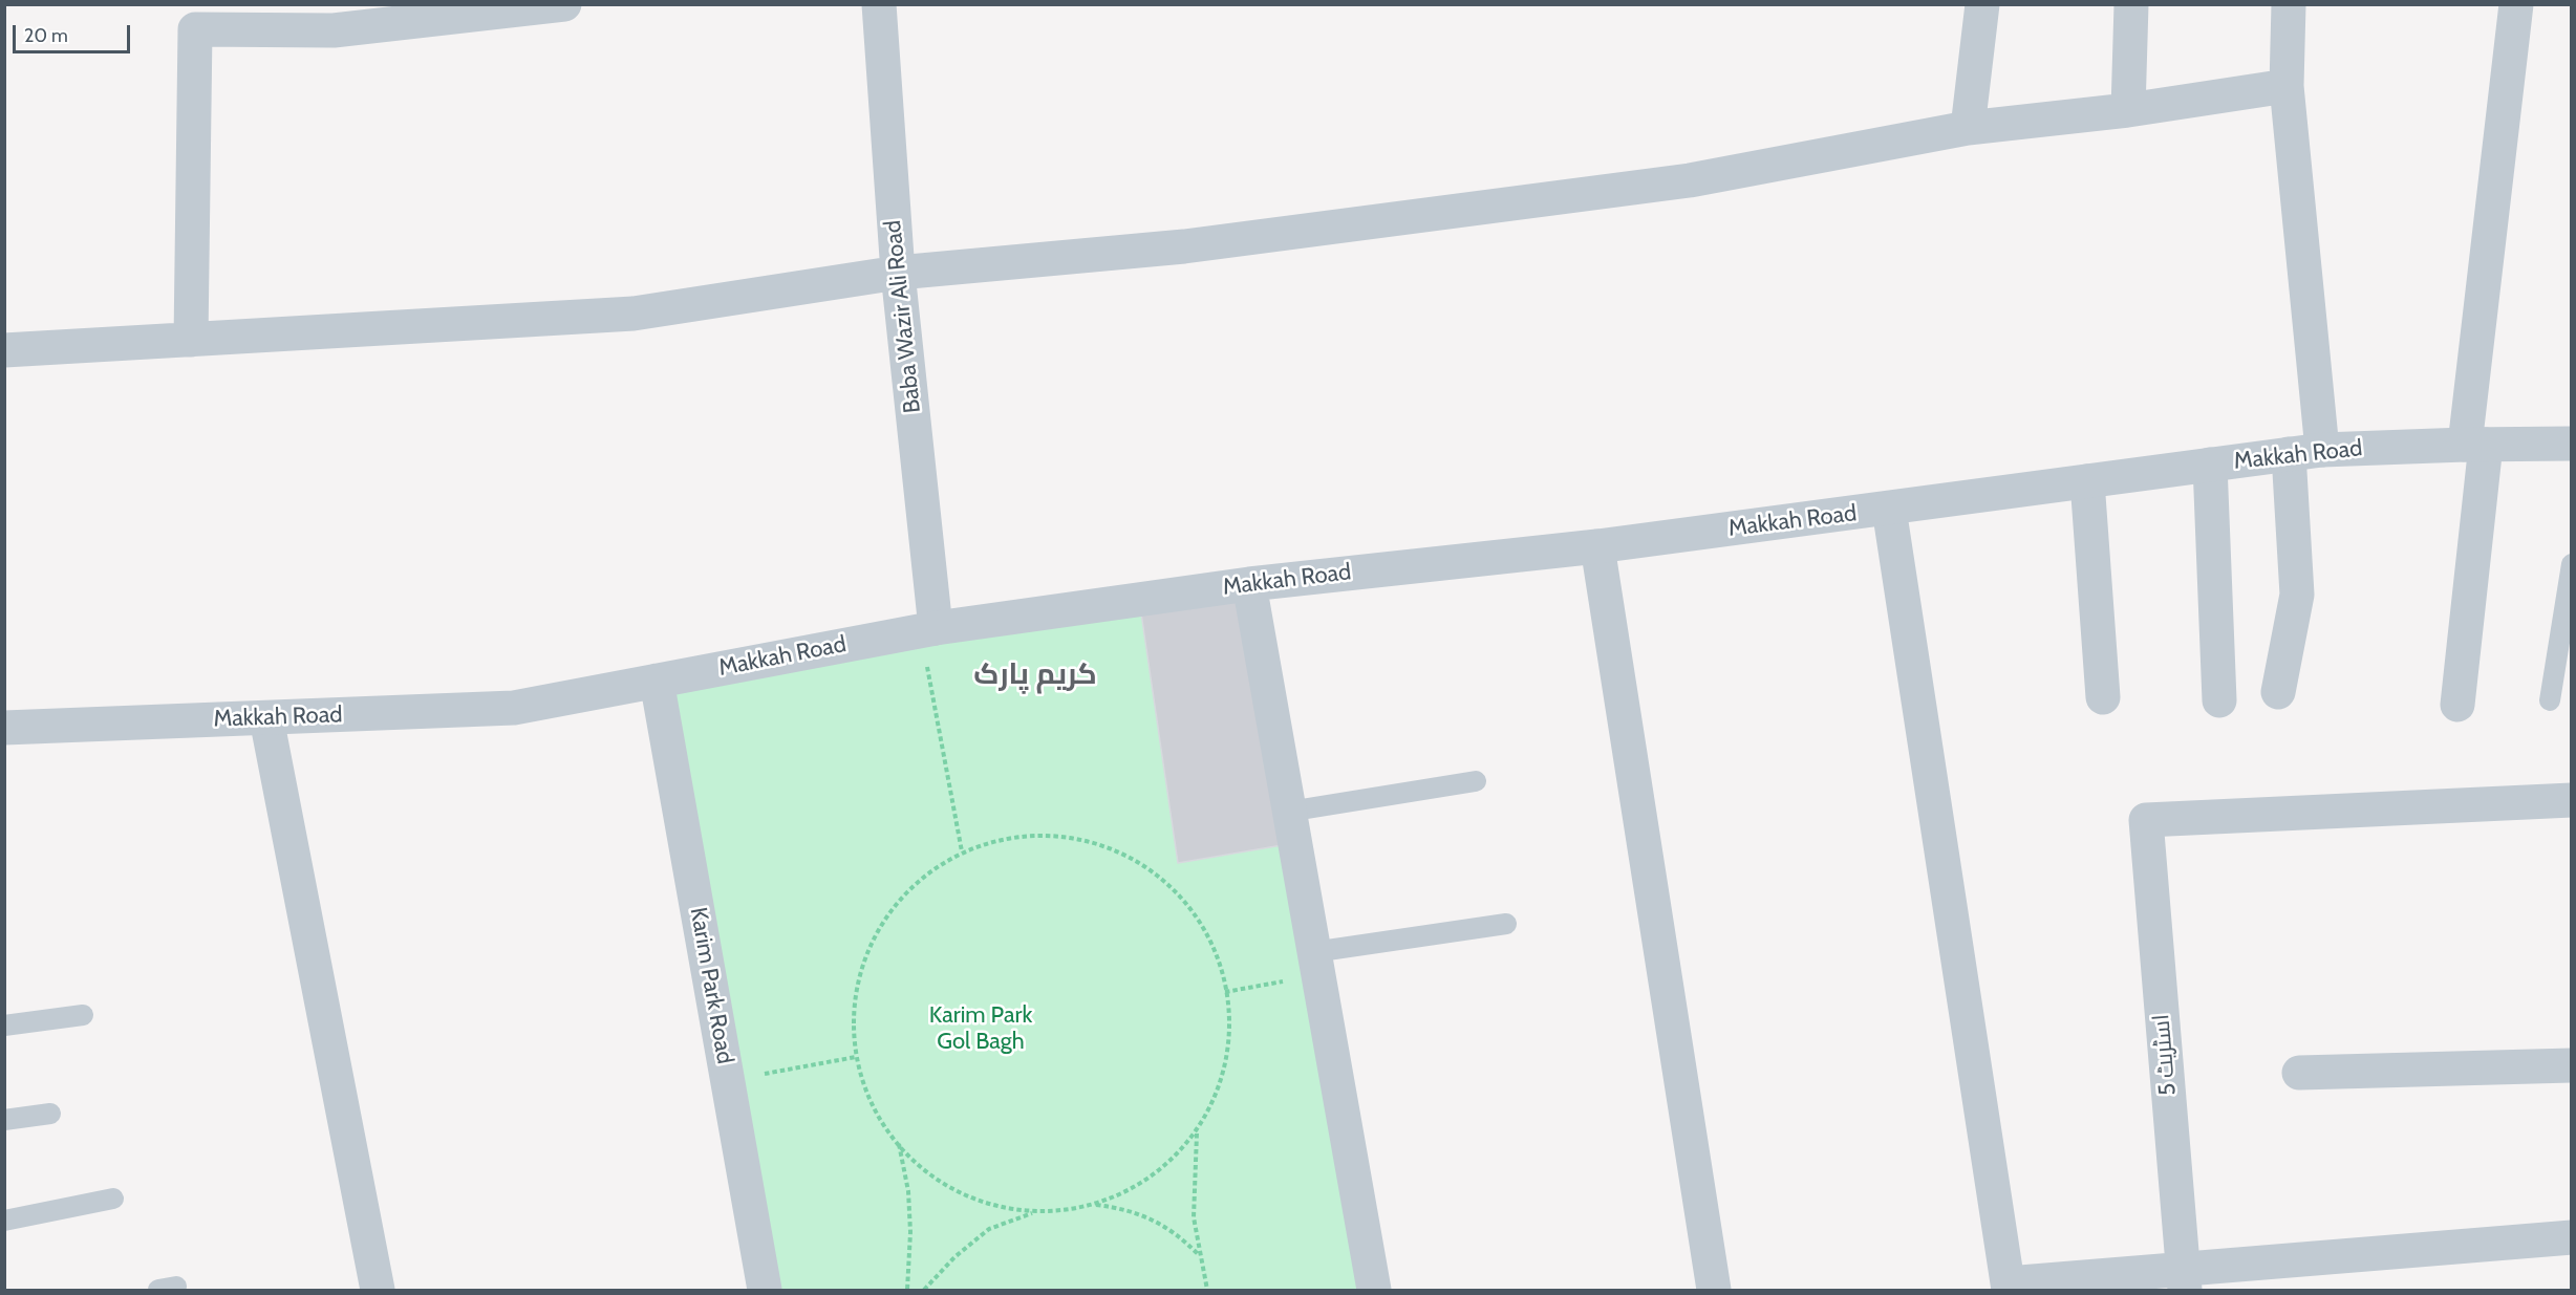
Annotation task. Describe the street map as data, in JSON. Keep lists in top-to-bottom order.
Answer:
{
  "streets": {
    "street": [
      "Baba Wazir Ali Road",
      "Makkah Road",
      "Karim Park Road",
      "اسٹریٹ 5"
    ]
  },
  "crossings": [
    ["Baba Wazir Ali Road", "Makkah Road"],
    ["Makkah Road", "Karim Park Road"]
  ],
  "districts": ["کریم پارک"],
  "parks": ["Karim Park Gol Bagh"],
  "scale_bar": "20 m"
}
